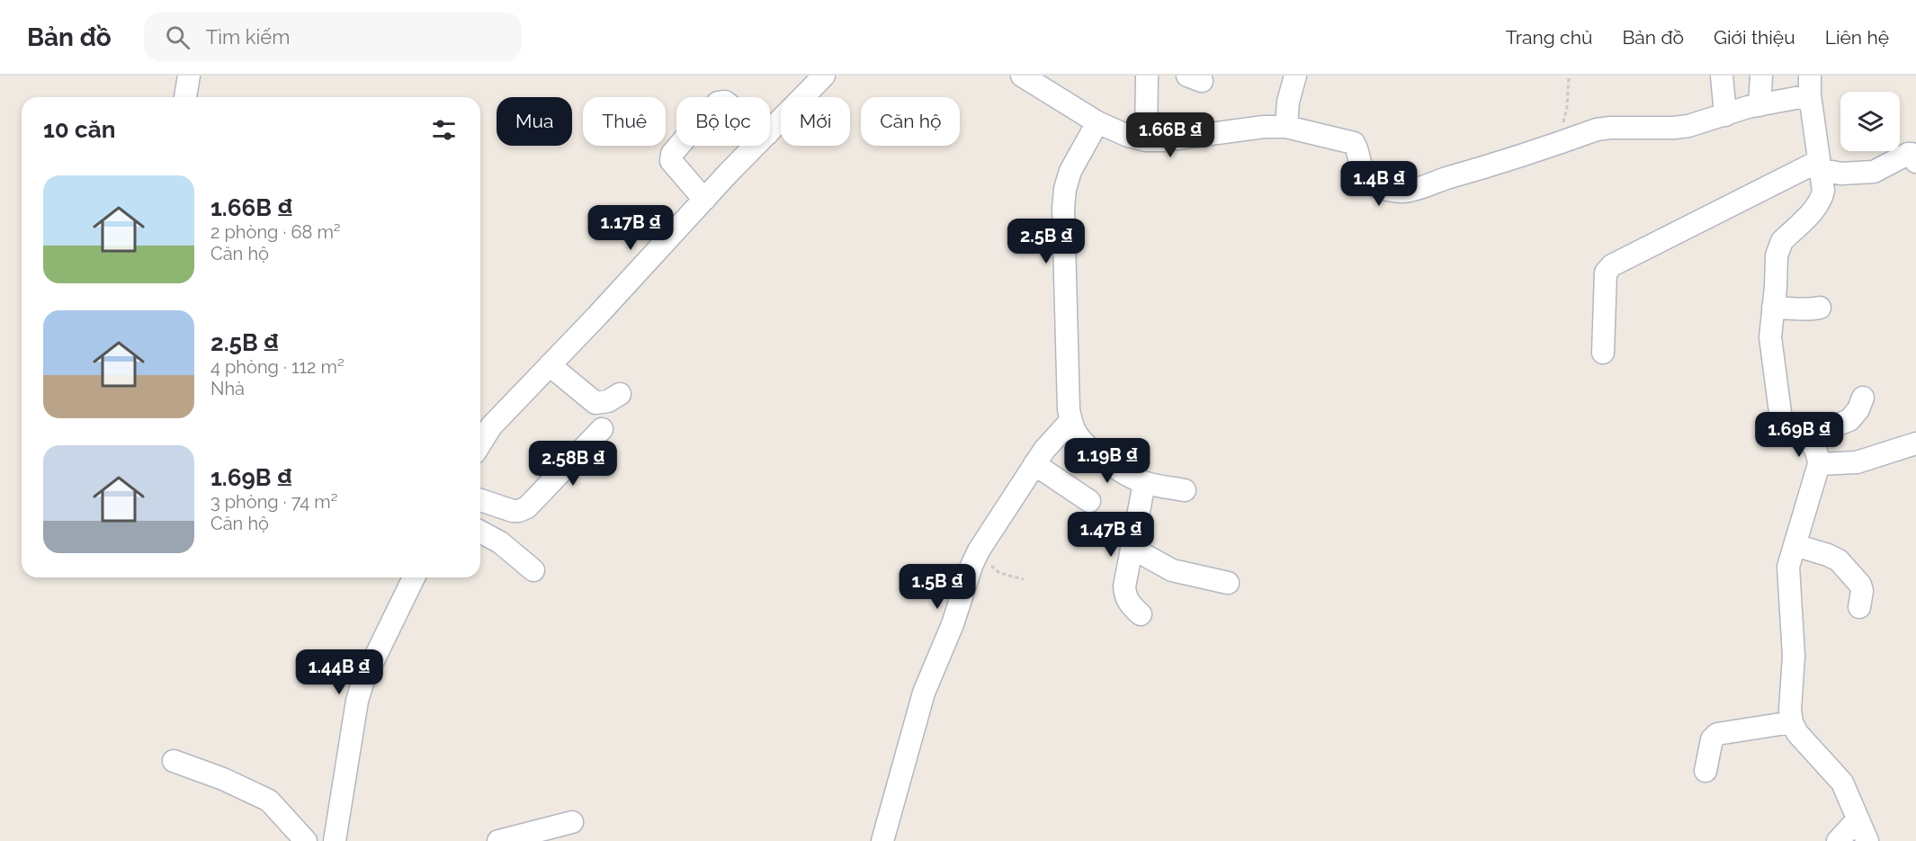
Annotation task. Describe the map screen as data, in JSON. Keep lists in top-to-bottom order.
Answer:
{
  "page": {
    "header": "Bản đồ",
    "search": "Tìm kiếm",
    "nav": [
      "Trang chủ",
      "Bản đồ",
      "Giới thiệu",
      "Liên hệ"
    ],
    "chip": [
      "Mua",
      "Thuê",
      "Bộ lọc",
      "Mới",
      "Căn hộ"
    ],
    "heading": "10 căn",
    "price": [
      "1.66B ₫",
      "1.4B ₫",
      "1.17B ₫",
      "2.5B ₫",
      "1.69B ₫",
      "1.19B ₫",
      "2.58B ₫",
      "1.47B ₫",
      "1.5B ₫",
      "1.44B ₫"
    ],
    "list": [
      {
        "name": "1.66B ₫",
        "note": "2 phòng · 68 m² · Căn hộ"
      },
      {
        "name": "2.5B ₫",
        "note": "4 phòng · 112 m² · Nhà"
      },
      {
        "name": "1.69B ₫",
        "note": "3 phòng · 74 m² · Căn hộ"
      }
    ]
  }
}
